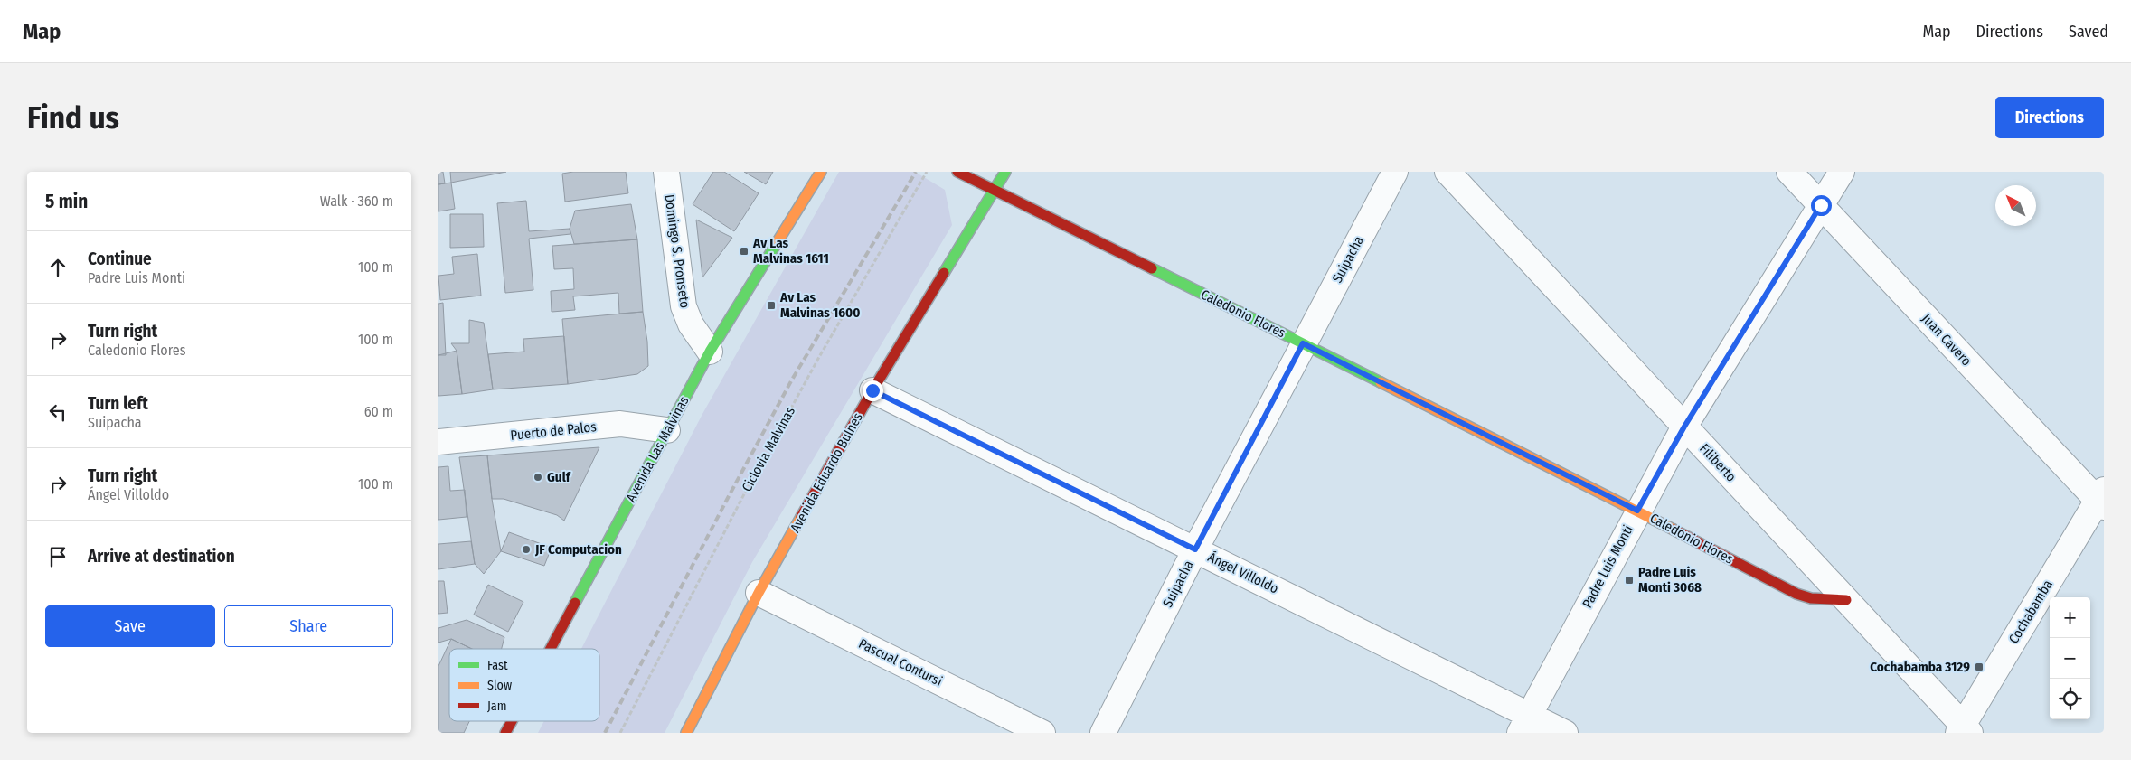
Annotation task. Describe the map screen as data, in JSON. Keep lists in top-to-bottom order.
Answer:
{
  "streets": {
    "main road": ["Caledonio Flores", "Avenida Las Malvinas", "Avenida Eduardo Bulnes"],
    "street": [
      "Domingo S. Pronseto",
      "Suipacha",
      "Juan Cavero",
      "Puerto de Palos",
      "Filiberto",
      "Padre Luis Monti",
      "Ángel Villoldo",
      "Cochabamba",
      "Pascual Contursi"
    ],
    "path": ["Ciclovia Malvinas"]
  },
  "crossings": [
    ["Domingo S. Pronseto", "Avenida Las Malvinas"],
    ["Suipacha", "Caledonio Flores"],
    ["Suipacha", "Ángel Villoldo"],
    ["Caledonio Flores", "Filiberto"],
    ["Caledonio Flores", "Avenida Eduardo Bulnes"],
    ["Caledonio Flores", "Padre Luis Monti"],
    ["Juan Cavero", "Padre Luis Monti"],
    ["Juan Cavero", "Cochabamba"],
    ["Puerto de Palos", "Avenida Las Malvinas"],
    ["Filiberto", "Padre Luis Monti"],
    ["Filiberto", "Cochabamba"],
    ["Avenida Eduardo Bulnes", "Ángel Villoldo"],
    ["Avenida Eduardo Bulnes", "Pascual Contursi"],
    ["Padre Luis Monti", "Ángel Villoldo"]
  ],
  "places": {
    "transit": [
      "Av Las Malvinas 1611",
      "Av Las Malvinas 1600",
      "Padre Luis Monti 3068",
      "Cochabamba 3129"
    ],
    "other": ["Gulf", "JF Computacion"]
  },
  "legend": ["Fast", "Slow", "Jam"],
  "north": "top left",
  "page": {
    "header": "Map",
    "nav": ["Map", "Directions", "Saved"],
    "buttons": [
      "Directions",
      ["Save", "Share"]
    ],
    "title": "Find us",
    "heading": ["5 min", "Walk · 360 m"],
    "list": [
      ["Continue", "Padre Luis Monti", "100 m"],
      ["Turn right", "Caledonio Flores", "100 m"],
      ["Turn left", "Suipacha", "60 m"],
      ["Turn right", "Ángel Villoldo", "100 m"],
      "Arrive at destination"
    ],
    "map_buttons": ["+", "−"]
  }
}
